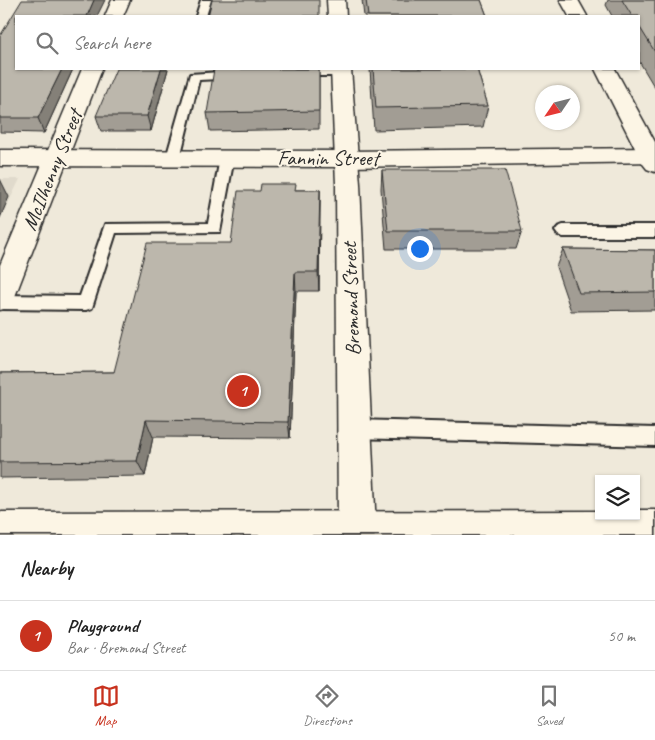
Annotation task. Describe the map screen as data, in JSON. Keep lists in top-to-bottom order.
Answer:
{
  "streets": {
    "street": ["Fannin Street", "McIlhenny Street", "Bremond Street"]
  },
  "crossings": [
    ["Fannin Street", "McIlhenny Street"],
    ["Fannin Street", "Bremond Street"]
  ],
  "north": "bottom left",
  "page": {
    "search": "Search here",
    "pins": "1",
    "heading": "Nearby",
    "list": [
      {
        "mark": "1",
        "name": "Playground",
        "note": "Bar · Bremond Street",
        "value": "50 m"
      }
    ],
    "nav": ["Map", "Directions", "Saved"]
  }
}
